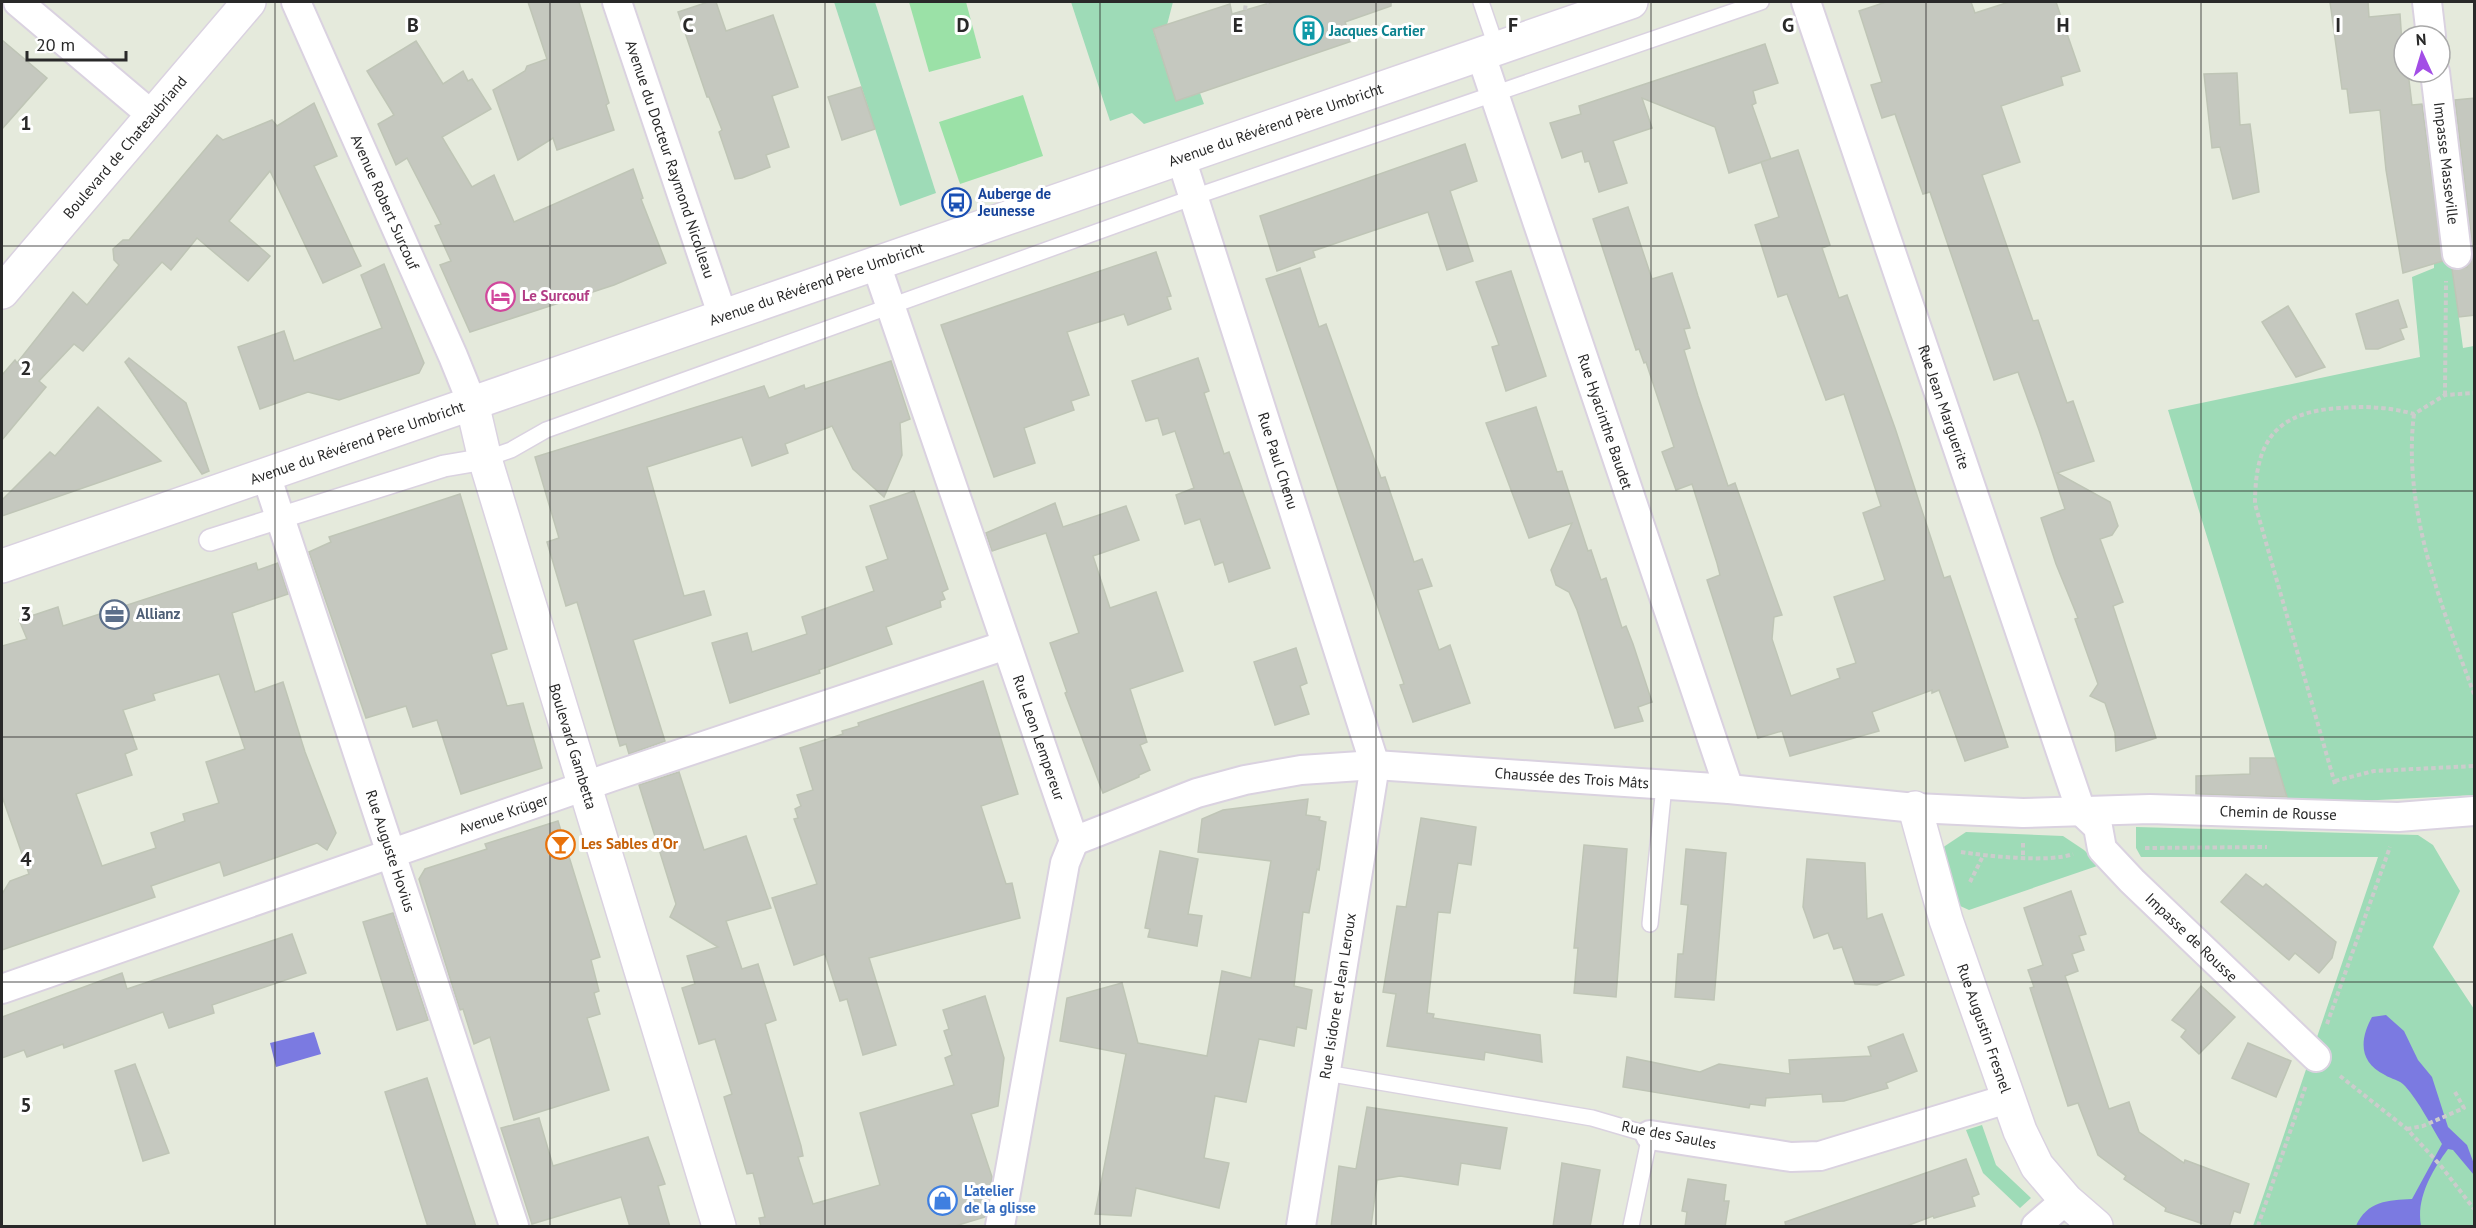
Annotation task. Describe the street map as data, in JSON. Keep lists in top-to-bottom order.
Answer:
{
  "streets": {
    "main road": [
      "Avenue du Révérend Père Umbricht",
      "Boulevard de Chateaubriand",
      "Boulevard Gambetta",
      "Rue Augustin Fresnel"
    ],
    "street": [
      "Avenue du Docteur Raymond Nicolleau",
      "Impasse Masseville",
      "Avenue Robert Surcouf",
      "Rue Jean Marguerite",
      "Rue Hyacinthe Baudet",
      "Rue Paul Chenu",
      "Rue Leon Lempereur",
      "Chaussée des Trois Mâts",
      "Chemin de Rousse",
      "Avenue Krüger",
      "Rue Auguste Hovius",
      "Impasse de Rousse",
      "Rue Isidore et Jean Leroux",
      "Rue des Saules"
    ]
  },
  "crossings": [
    ["Avenue du Révérend Père Umbricht", "Avenue du Docteur Raymond Nicolleau"],
    ["Avenue du Révérend Père Umbricht", "Avenue Robert Surcouf"],
    ["Avenue du Révérend Père Umbricht", "Rue Hyacinthe Baudet"],
    ["Avenue du Révérend Père Umbricht", "Rue Paul Chenu"],
    ["Avenue du Révérend Père Umbricht", "Rue Leon Lempereur"],
    ["Avenue du Révérend Père Umbricht", "Boulevard Gambetta"],
    ["Avenue du Révérend Père Umbricht", "Rue Auguste Hovius"],
    ["Avenue Robert Surcouf", "Boulevard Gambetta"],
    ["Rue Jean Marguerite", "Chaussée des Trois Mâts"],
    ["Rue Jean Marguerite", "Chemin de Rousse"],
    ["Rue Jean Marguerite", "Impasse de Rousse"],
    ["Rue Hyacinthe Baudet", "Chaussée des Trois Mâts"],
    ["Rue Paul Chenu", "Chaussée des Trois Mâts"],
    ["Rue Paul Chenu", "Rue Isidore et Jean Leroux"],
    ["Rue Leon Lempereur", "Chaussée des Trois Mâts"],
    ["Rue Leon Lempereur", "Avenue Krüger"],
    ["Boulevard Gambetta", "Avenue Krüger"],
    ["Chaussée des Trois Mâts", "Chemin de Rousse"],
    ["Chaussée des Trois Mâts", "Impasse de Rousse"],
    ["Chaussée des Trois Mâts", "Rue Isidore et Jean Leroux"],
    ["Chaussée des Trois Mâts", "Rue Augustin Fresnel"],
    ["Chemin de Rousse", "Impasse de Rousse"],
    ["Avenue Krüger", "Rue Auguste Hovius"],
    ["Rue Isidore et Jean Leroux", "Rue des Saules"],
    ["Rue Augustin Fresnel", "Rue des Saules"]
  ],
  "places": {
    "building": ["Jacques Cartier"],
    "bus stop": ["Auberge de Jeunesse"],
    "hotel": ["Le Surcouf"],
    "office": ["Allianz"],
    "bar": ["Les Sables d'Or"],
    "shop": ["L'atelier de la glisse"]
  },
  "scale_bar": "20 m",
  "north": "top",
  "grid": {
    "columns": [
      "B",
      "C",
      "D",
      "E",
      "F",
      "G",
      "H",
      "I"
    ],
    "rows": [
      "1",
      "2",
      "3",
      "4",
      "5"
    ]
  }
}
